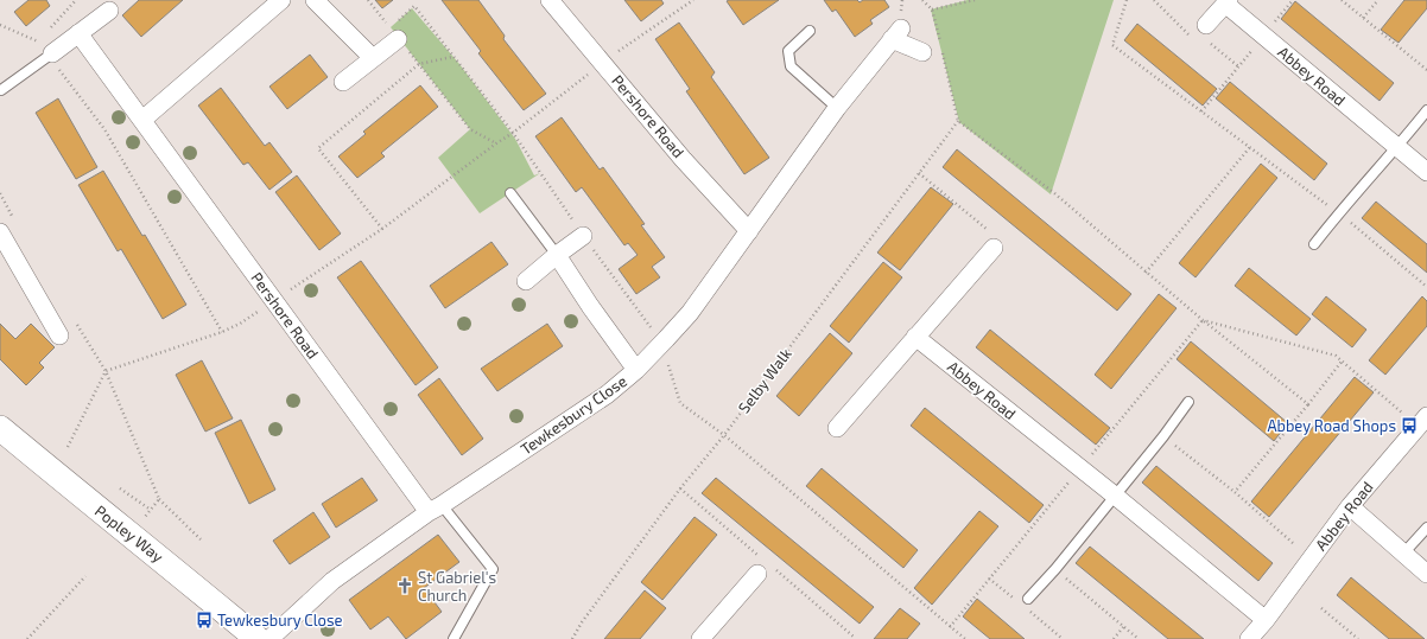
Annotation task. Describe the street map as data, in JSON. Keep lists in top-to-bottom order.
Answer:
{
  "streets": {
    "street": [
      "Abbey Road",
      "Pershore Road",
      "Tewkesbury Close",
      "Popley Way"
    ],
    "path": ["Selby Walk"]
  },
  "crossings": [
    ["Pershore Road", "Tewkesbury Close"]
  ],
  "places": {
    "bus stop": ["Abbey Road Shops", "Tewkesbury Close"],
    "church": ["St Gabriel's Church"]
  }
}
